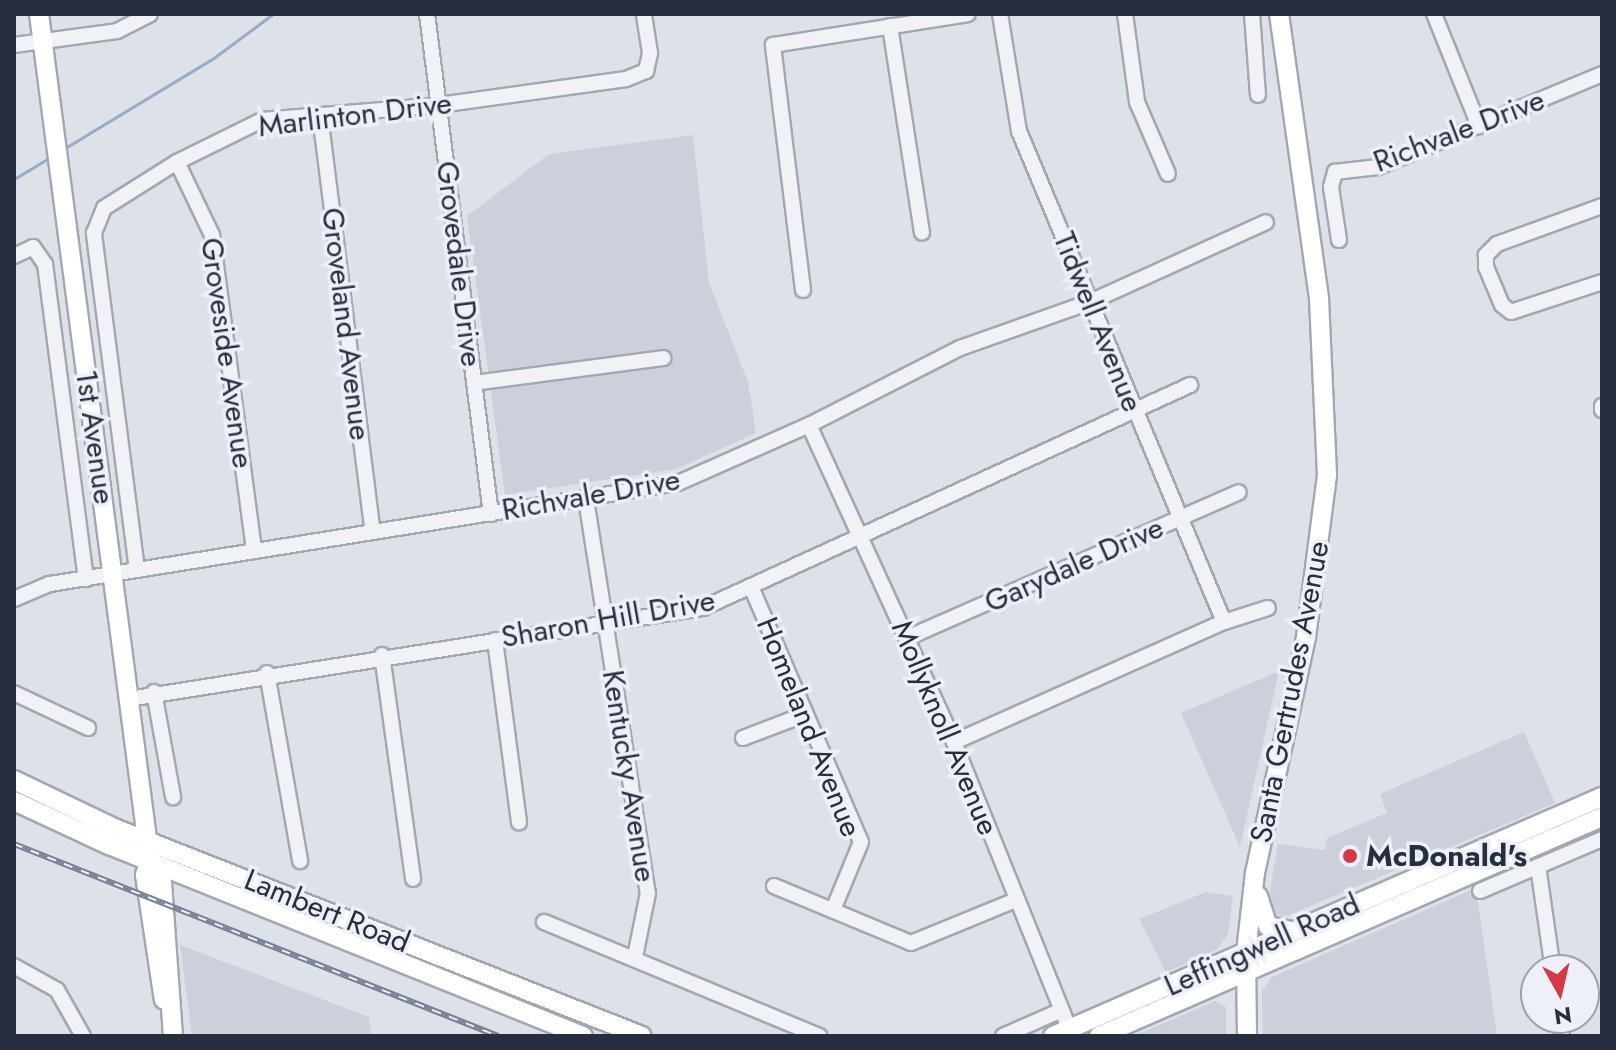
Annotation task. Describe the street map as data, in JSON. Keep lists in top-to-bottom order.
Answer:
{
  "streets": {
    "main road": [
      "1st Avenue",
      "Santa Gertrudes Avenue",
      "Lambert Road",
      "Leffingwell Road"
    ],
    "street": [
      "Marlinton Drive",
      "Richvale Drive",
      "Grovedale Drive",
      "Tidwell Avenue",
      "Groveland Avenue",
      "Groveside Avenue",
      "Garydale Drive",
      "Sharon Hill Drive",
      "Homeland Avenue",
      "Mollyknoll Avenue",
      "Kentucky Avenue"
    ]
  },
  "crossings": [
    ["Marlinton Drive", "Richvale Drive"],
    ["Marlinton Drive", "Grovedale Drive"],
    ["Marlinton Drive", "Groveland Avenue"],
    ["Marlinton Drive", "Groveside Avenue"],
    ["Richvale Drive", "Grovedale Drive"],
    ["Richvale Drive", "Tidwell Avenue"],
    ["Richvale Drive", "Groveland Avenue"],
    ["Richvale Drive", "Groveside Avenue"],
    ["Richvale Drive", "1st Avenue"],
    ["Richvale Drive", "Mollyknoll Avenue"],
    ["Richvale Drive", "Kentucky Avenue"],
    ["Tidwell Avenue", "Garydale Drive"],
    ["Tidwell Avenue", "Sharon Hill Drive"],
    ["1st Avenue", "Sharon Hill Drive"],
    ["1st Avenue", "Lambert Road"],
    ["Garydale Drive", "Mollyknoll Avenue"],
    ["Sharon Hill Drive", "Homeland Avenue"],
    ["Sharon Hill Drive", "Mollyknoll Avenue"],
    ["Sharon Hill Drive", "Kentucky Avenue"],
    ["Santa Gertrudes Avenue", "Leffingwell Road"],
    ["Mollyknoll Avenue", "Leffingwell Road"]
  ],
  "places": ["McDonald's"],
  "north": "bottom"
}
